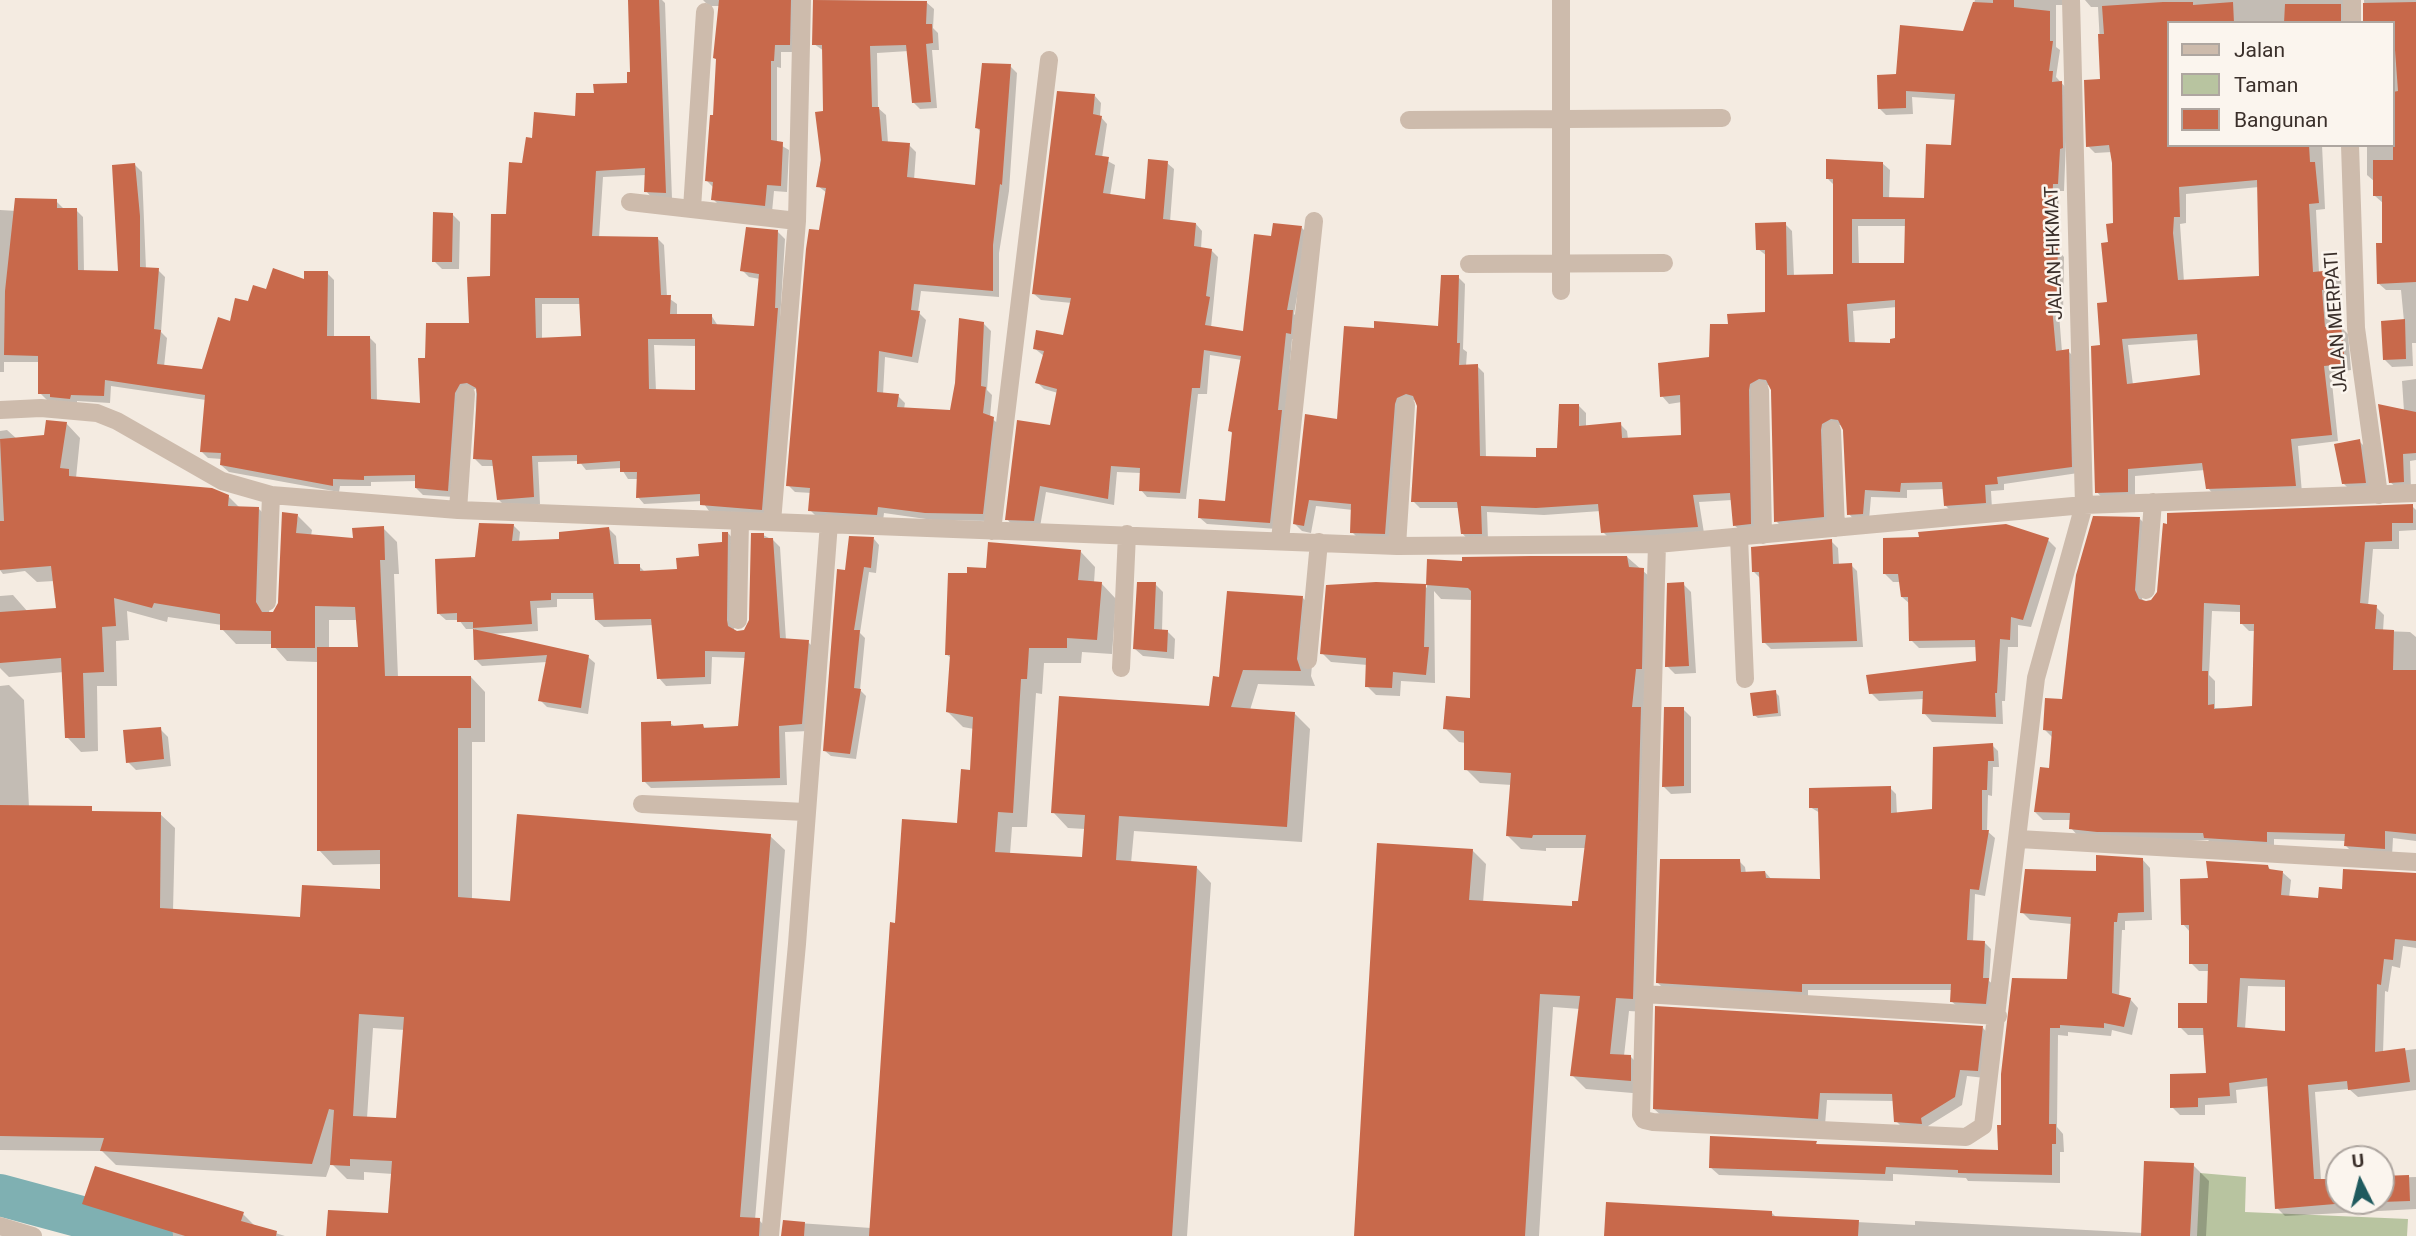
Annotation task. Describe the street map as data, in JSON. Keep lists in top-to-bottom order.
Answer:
{
  "streets": {
    "street": ["JALAN HIKMAT", "JALAN MERPATI"]
  },
  "legend": ["Jalan", "Taman", "Bangunan"],
  "north": "top"
}
